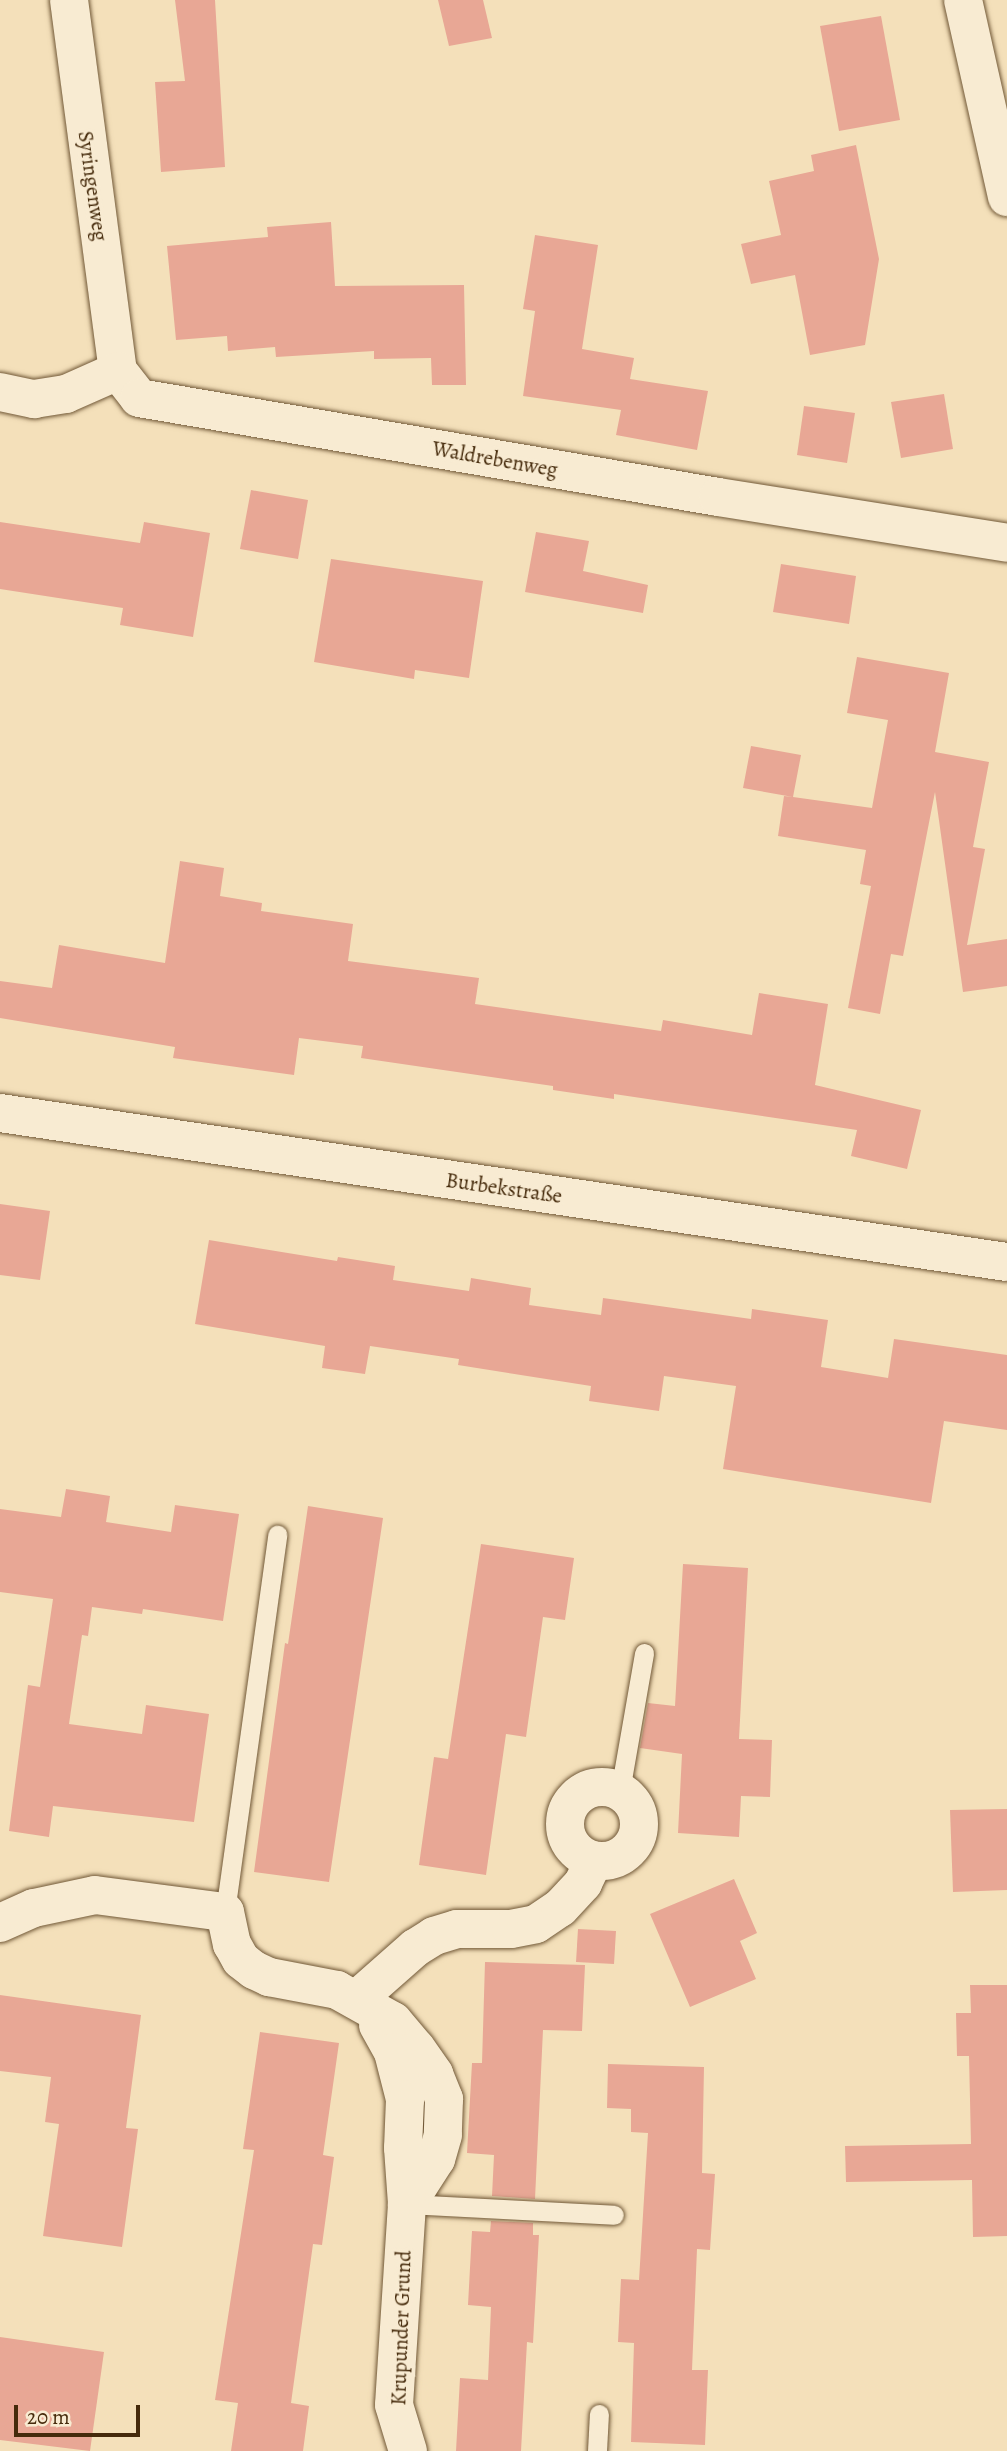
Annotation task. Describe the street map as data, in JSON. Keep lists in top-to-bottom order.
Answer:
{
  "streets": {
    "street": [
      "Syringenweg",
      "Waldrebenweg",
      "Burbekstraße",
      "Krupunder Grund"
    ]
  },
  "crossings": [
    ["Syringenweg", "Waldrebenweg"]
  ],
  "scale_bar": "20 m"
}
